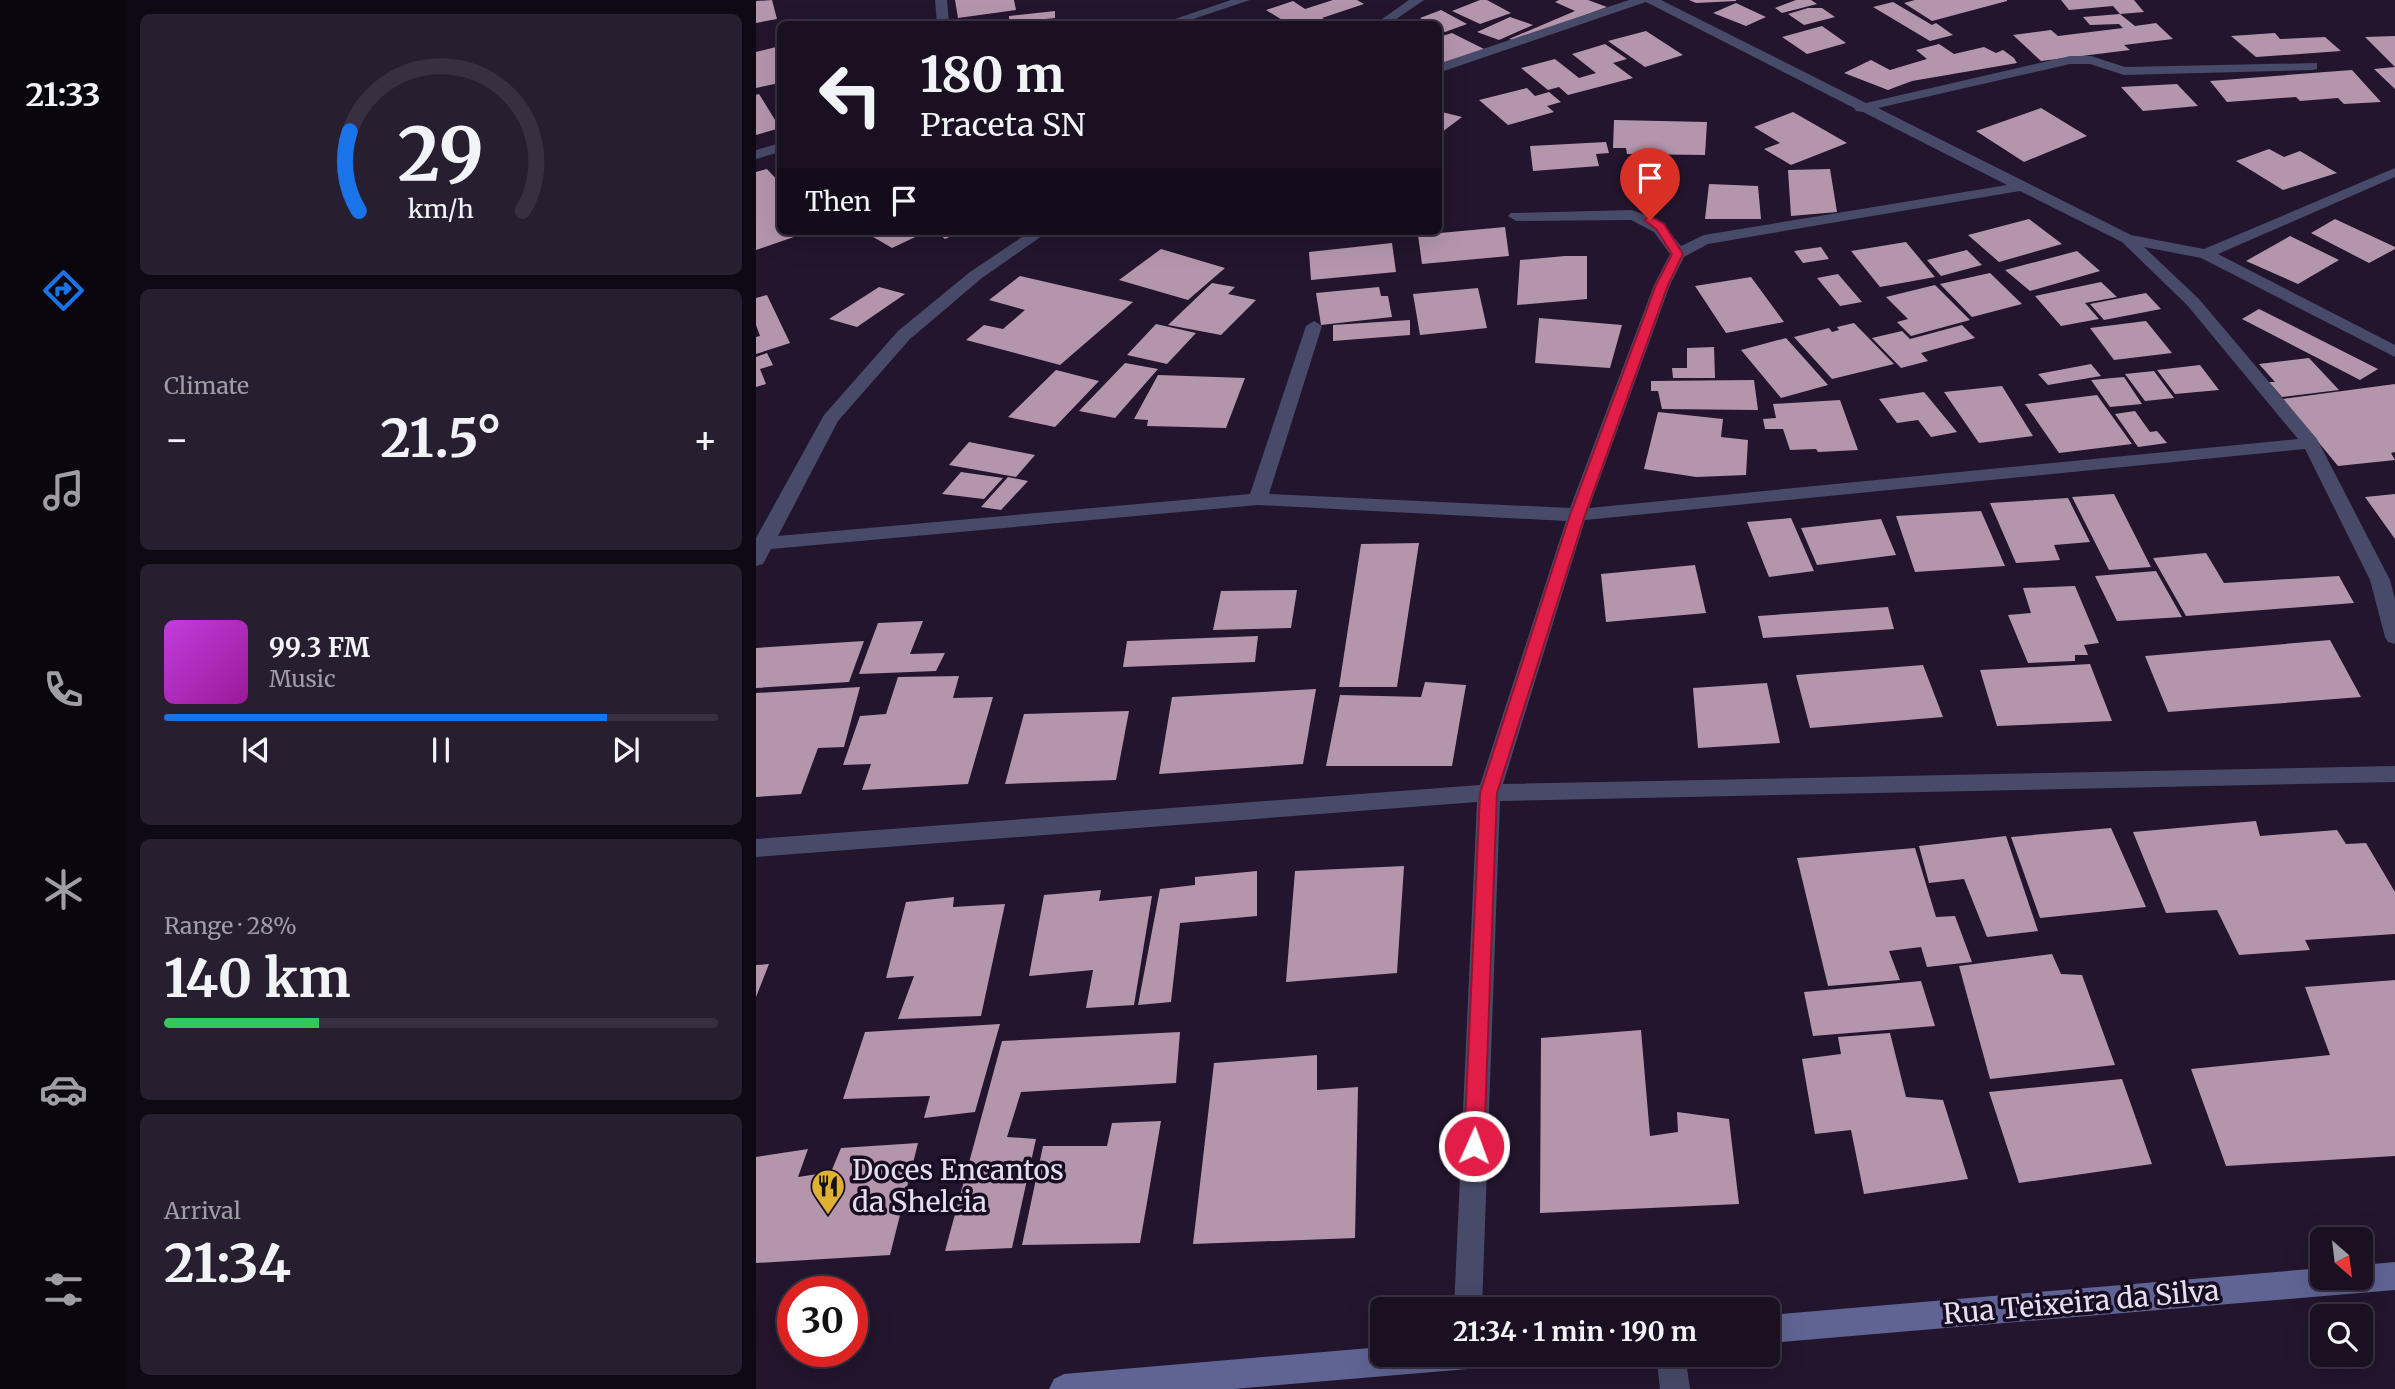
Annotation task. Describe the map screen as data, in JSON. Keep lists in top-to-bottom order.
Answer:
{
  "streets": {
    "street": ["Rua Teixeira da Silva"]
  },
  "places": {
    "restaurant": ["Doces Encantos da Shelcia"]
  },
  "north": "bottom right",
  "page": {
    "tabs": "21:33",
    "turn": ["180 m", "Praceta SN"],
    "then": "Then",
    "tile": [
      "Climate",
      ["Range · 28%", "140 km"],
      ["Arrival", "21:34"]
    ],
    "heat": ["−", "21.5°", "+"],
    "song": ["99.3 FM", "Music"],
    "limit": "30",
    "trip": "21:34 · 1 min · 190 m",
    "gauge": ["29", "km/h"]
  }
}
